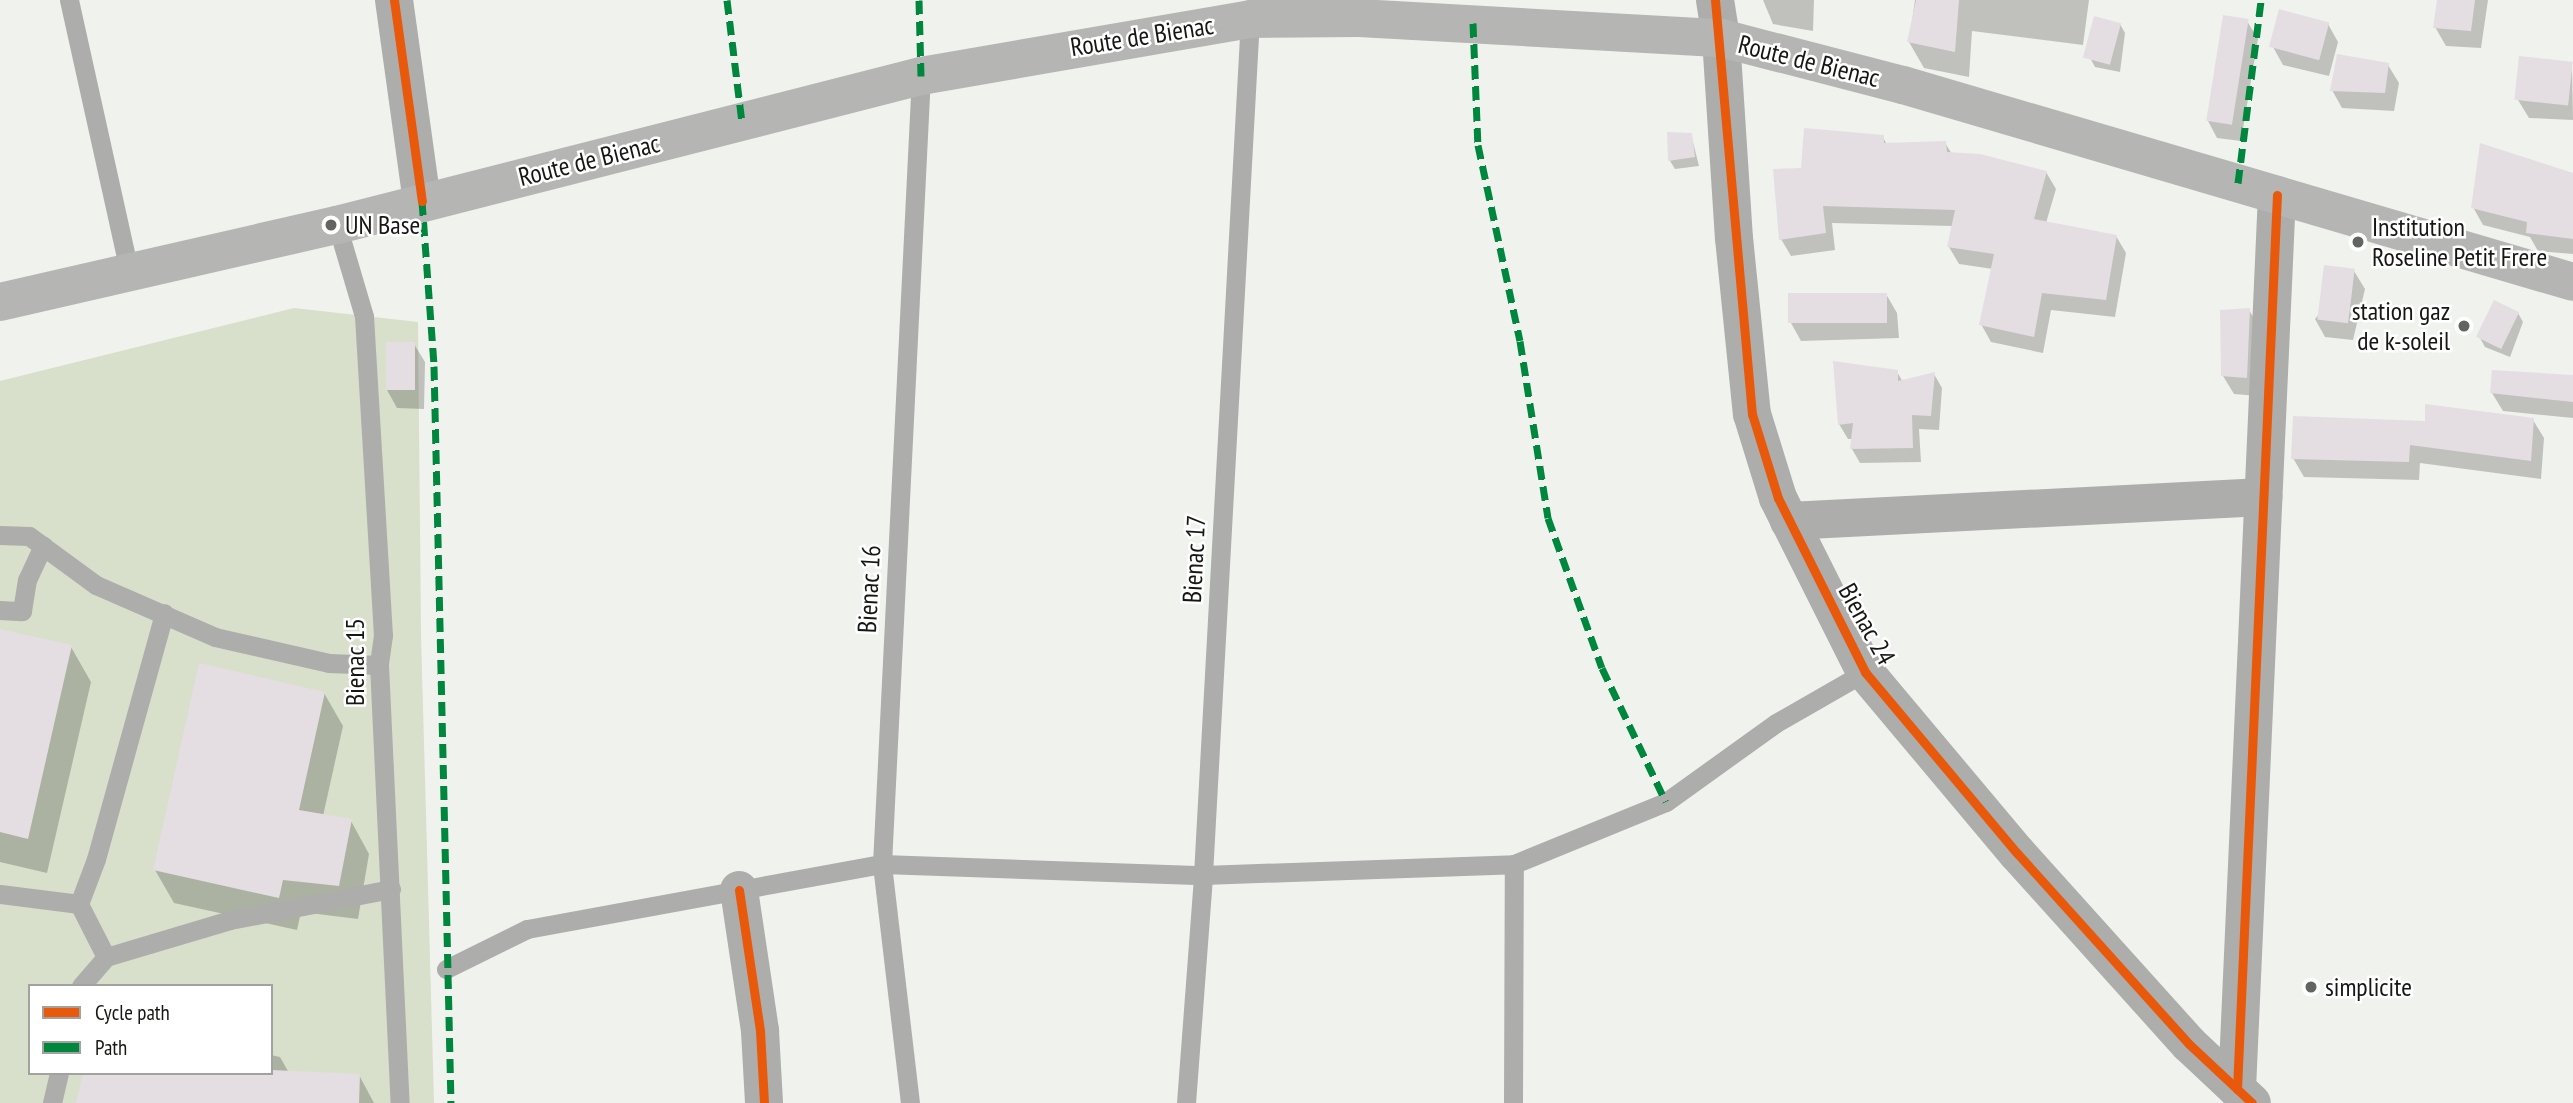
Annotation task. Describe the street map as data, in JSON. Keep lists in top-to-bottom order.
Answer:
{
  "streets": {
    "main road": ["Route de Bienac"],
    "street": ["Bienac 24"],
    "lane": ["Bienac 17", "Bienac 16", "Bienac 15"]
  },
  "crossings": [
    ["Route de Bienac", "Bienac 17"],
    ["Route de Bienac", "Bienac 16"],
    ["Route de Bienac", "Bienac 24"],
    ["Route de Bienac", "Bienac 15"]
  ],
  "places": [
    "UN Base",
    "Institution Roseline Petit Frere",
    "station gaz de k-soleil",
    "simplicite"
  ],
  "legend": ["Cycle path", "Path"]
}
